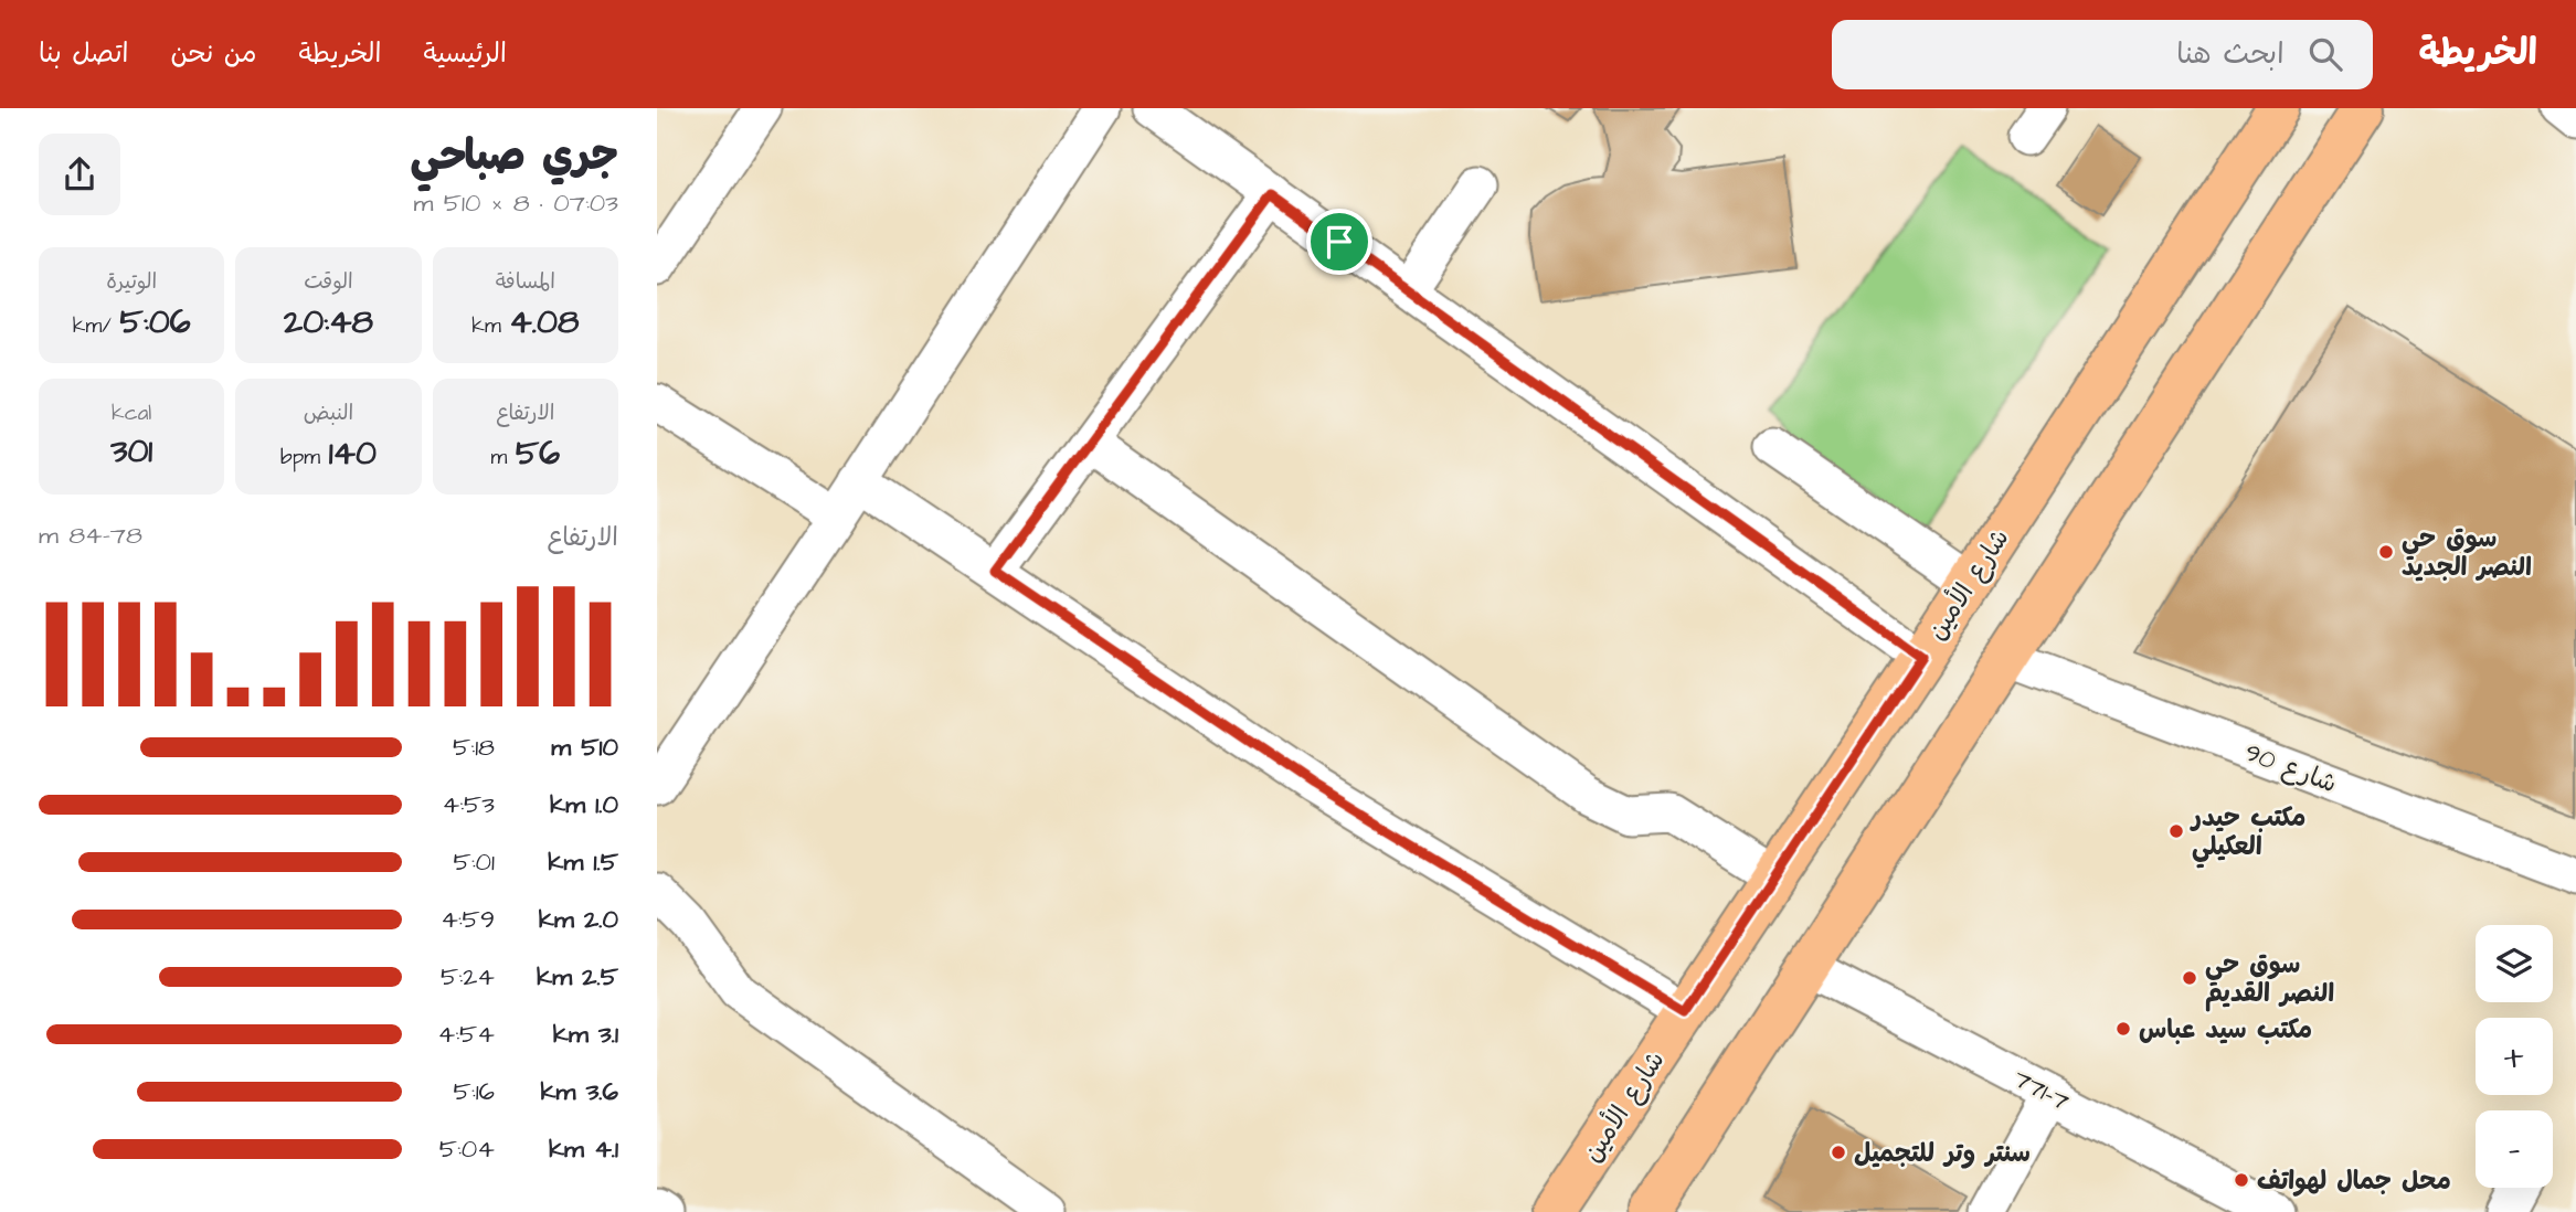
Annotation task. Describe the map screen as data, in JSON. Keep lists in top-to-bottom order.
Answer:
{
  "streets": {
    "main road": ["شارع الأمين"],
    "street": ["شارع 90", "771-7"]
  },
  "places": [
    "سوق حي النصر الجديد",
    "مكتب حيدر العكيلي",
    "سوق حي النصر القديم",
    "مكتب سيد عباس",
    "سنتر وتر للتجميل",
    "محل جمال لهواتف"
  ],
  "page": {
    "header": "الخريطة",
    "search": "ابحث هنا",
    "nav": [
      "الرئيسية",
      "الخريطة",
      "من نحن",
      "اتصل بنا"
    ],
    "heading": ["جري صباحي", "07:03 · 8 × 510 m"],
    "stats": [
      ["المسافة", "4.08 km"],
      ["الوقت", "20:48"],
      ["الوتيرة", "5:06 /km"],
      ["الارتفاع", "56 m"],
      ["النبض", "140 bpm"],
      ["kcal", "301"]
    ],
    "chart": ["الارتفاع", "78–84 m"],
    "list": [
      {
        "name": "510 m",
        "note": "5:18"
      },
      {
        "name": "1.0 km",
        "note": "4:53"
      },
      {
        "name": "1.5 km",
        "note": "5:01"
      },
      {
        "name": "2.0 km",
        "note": "4:59"
      },
      {
        "name": "2.5 km",
        "note": "5:24"
      },
      {
        "name": "3.1 km",
        "note": "4:54"
      },
      {
        "name": "3.6 km",
        "note": "5:16"
      },
      {
        "name": "4.1 km",
        "note": "5:04"
      }
    ],
    "map_buttons": ["+", "−"]
  }
}
